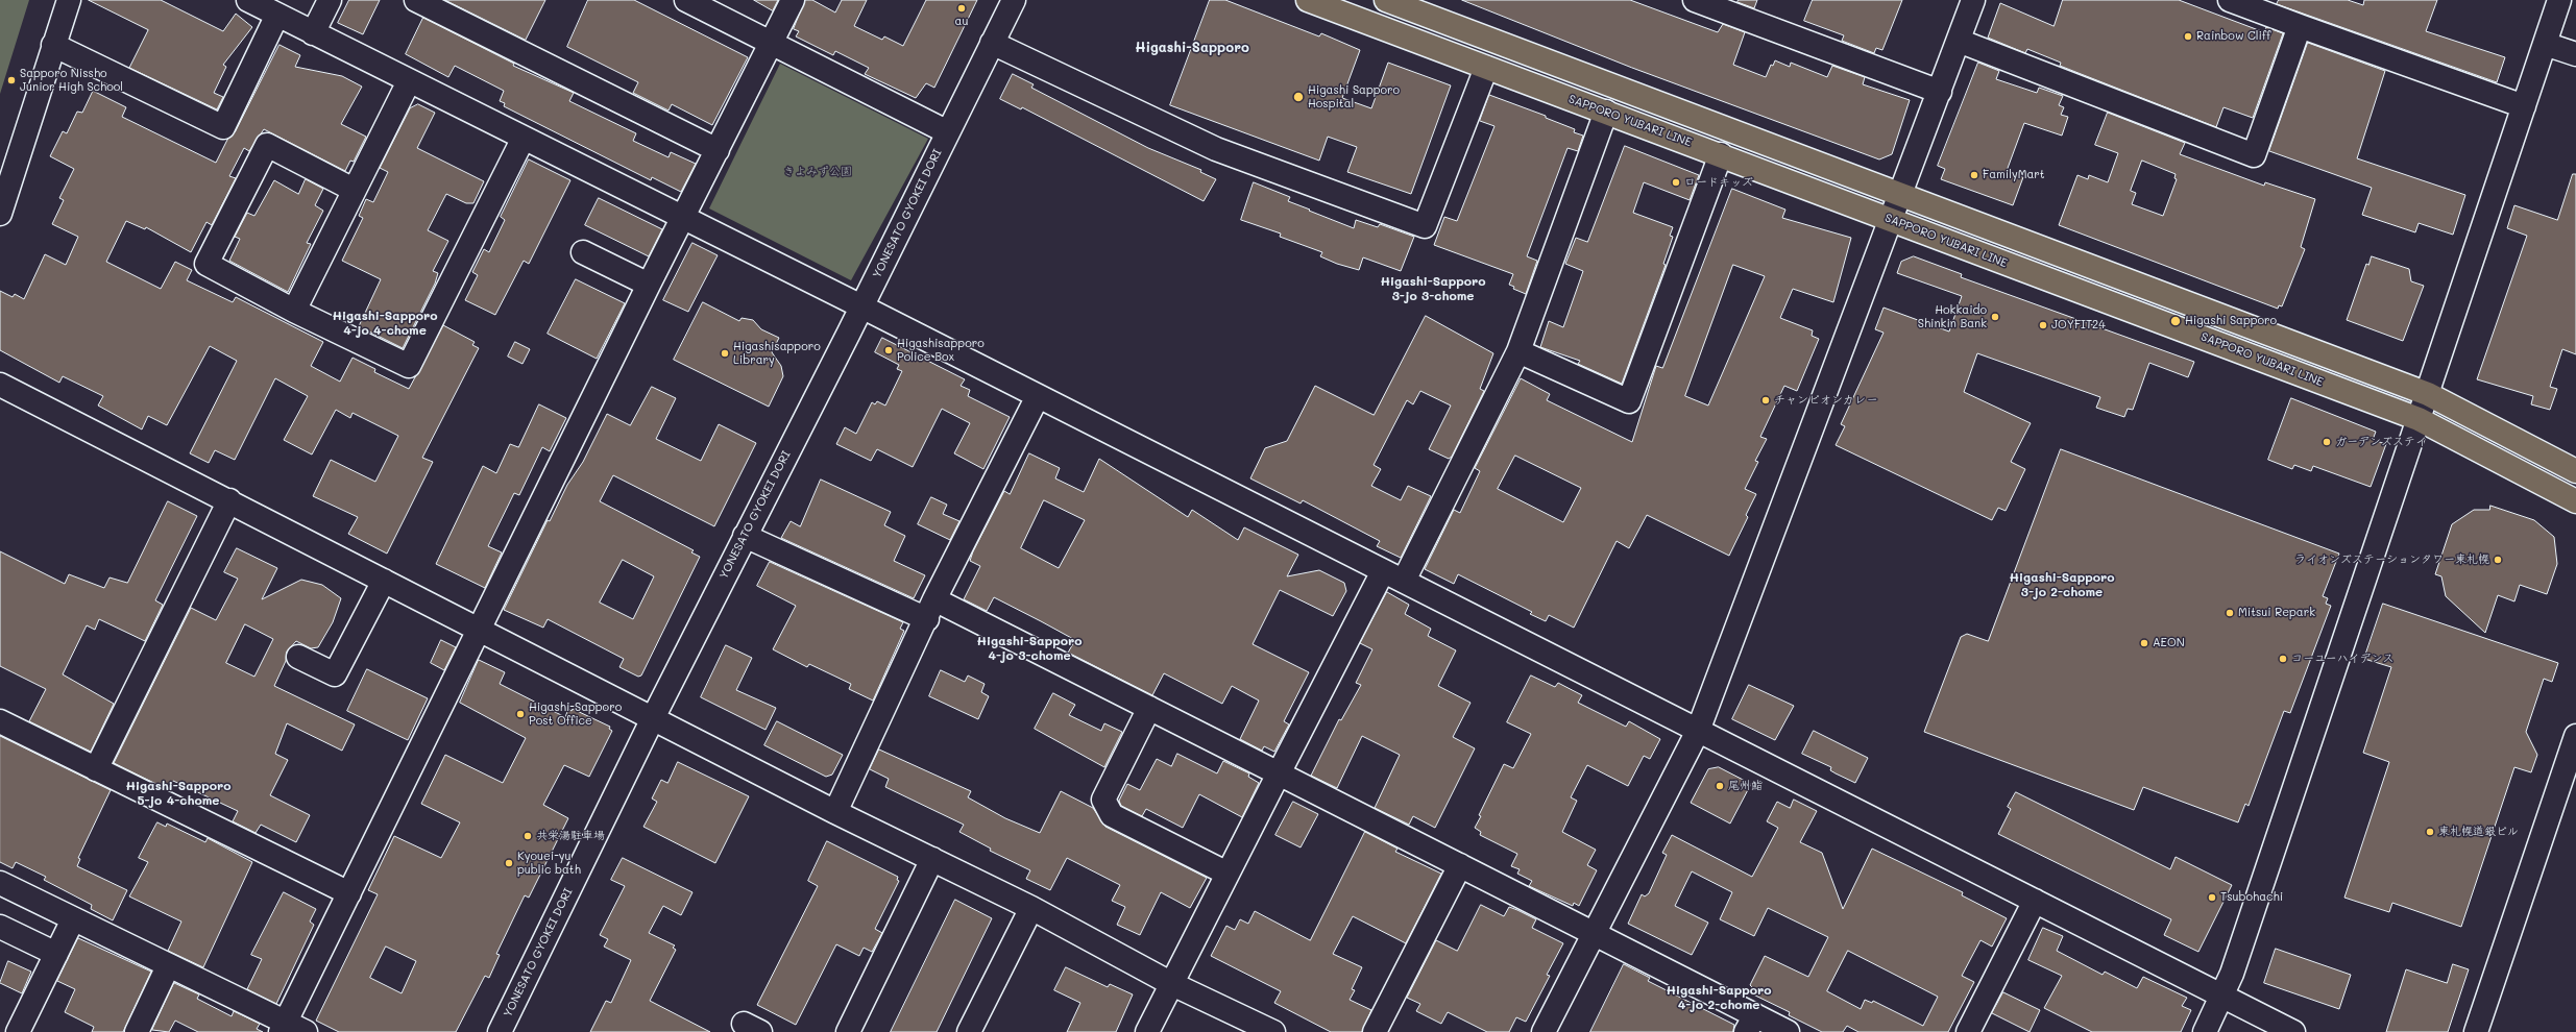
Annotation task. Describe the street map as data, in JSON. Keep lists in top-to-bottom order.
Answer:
{
  "streets": {
    "main road": ["SAPPORO YUBARI LINE"],
    "street": ["YONESATO GYOKEI DORI"]
  },
  "districts": [
    "Higashi-Sapporo",
    "Higashi-Sapporo 3-jo 3-chome",
    "Higashi-Sapporo 4-jo 4-chome",
    "Higashi-Sapporo 3-jo 2-chome",
    "Higashi-Sapporo 4-jo 3-chome",
    "Higashi-Sapporo 5-jo 4-chome",
    "Higashi-Sapporo 4-jo 2-chome"
  ],
  "parks": ["きよみず公園"],
  "places": [
    "au",
    "Rainbow Cliff",
    "Sapporo Nissho Junior High School",
    "Higashi Sapporo Hospital",
    "FamilyMart",
    "ロードキッズ",
    "Hokkaido Shinkin Bank",
    "Higashi Sapporo",
    "JOYFIT24",
    "Higashisapporo Police Box",
    "Higashisapporo Library",
    "チャンピオンカレー",
    "ガーデンズステイ",
    "ライオンズステーションタワー東札幌",
    "Mitsui Repark",
    "AEON",
    "コーユーハイデンス",
    "Higashi-Sapporo Post Office",
    "尾州鮨",
    "東札幌道銀ビル",
    "共栄湯駐車場",
    "Kyouei-yu public bath",
    "Tsubohachi"
  ]
}
